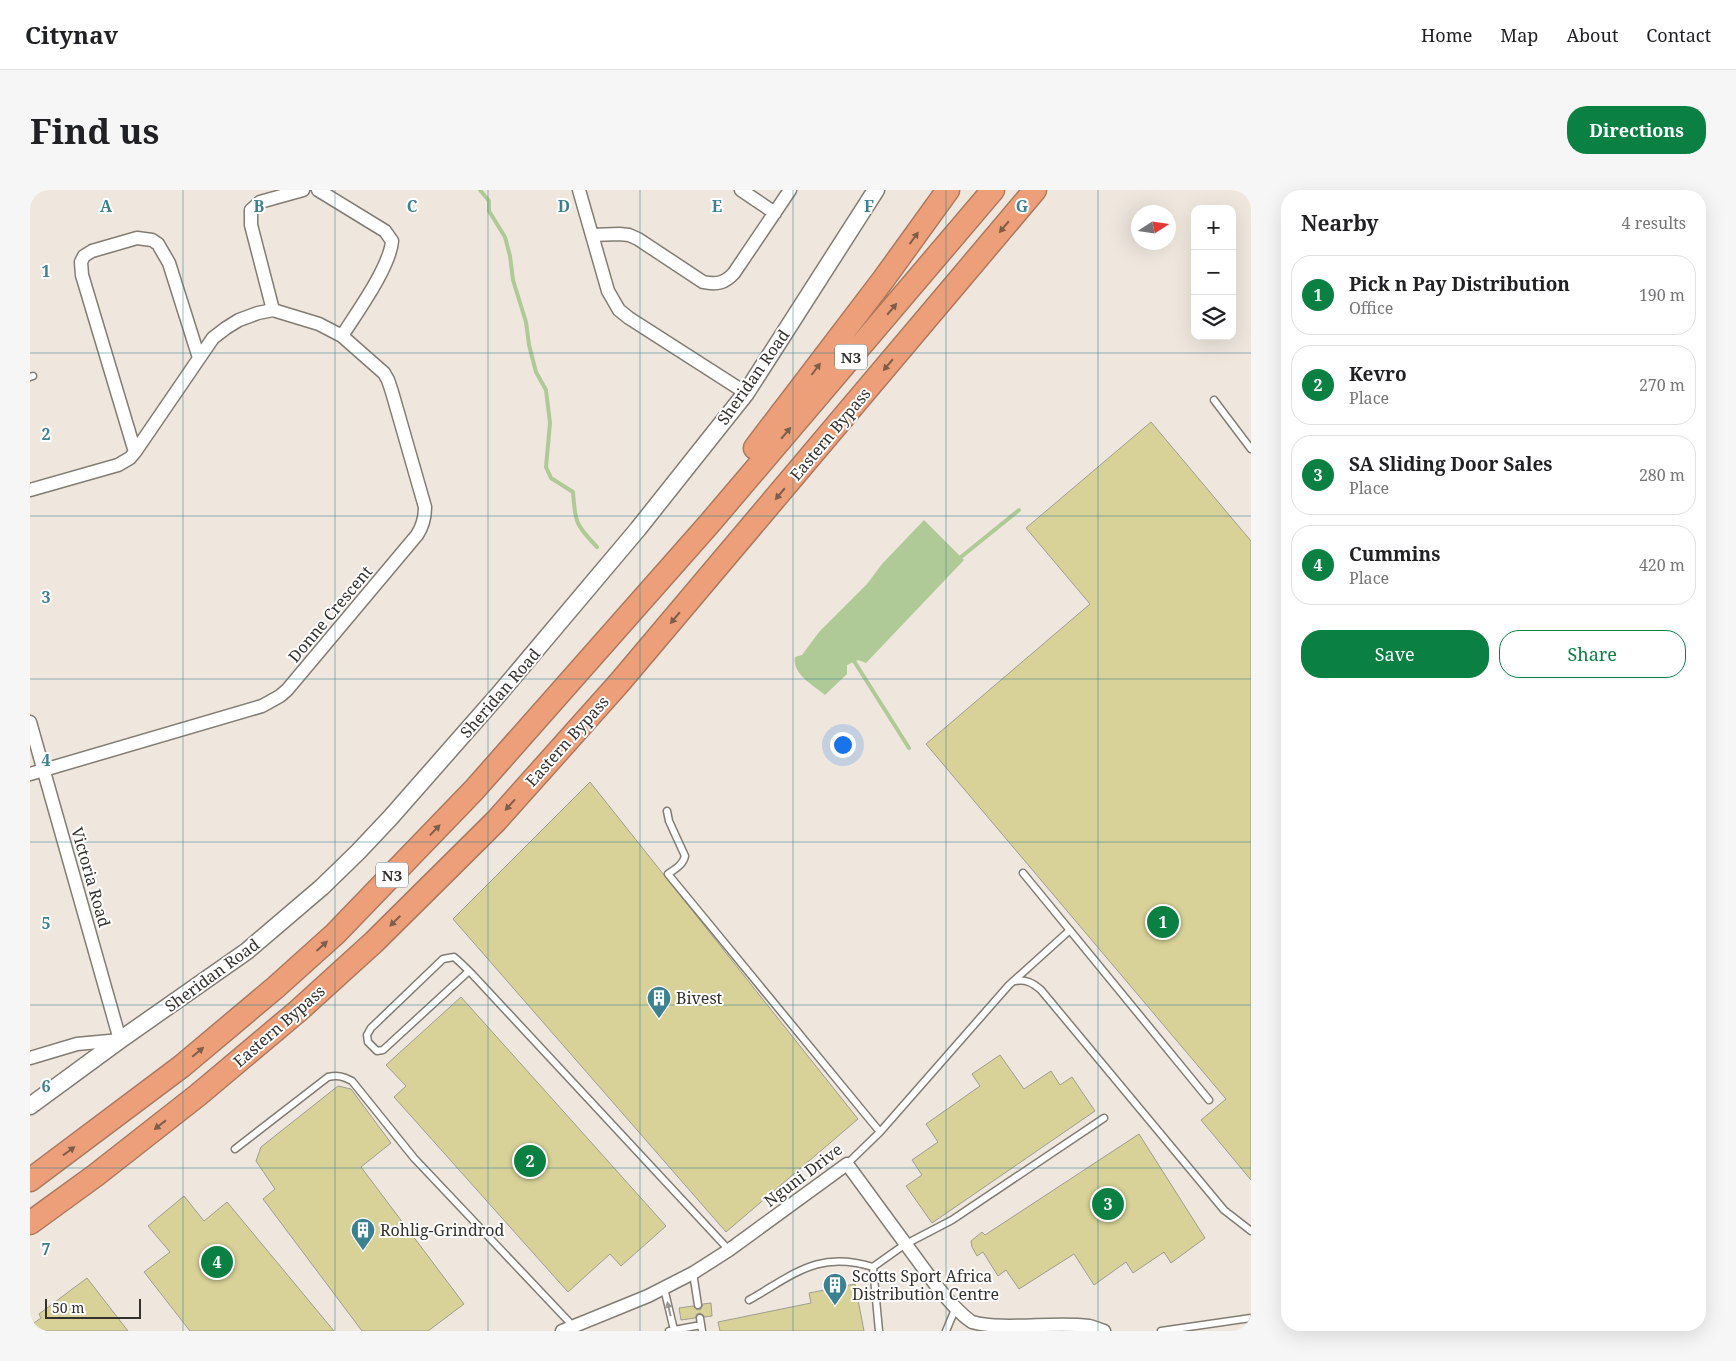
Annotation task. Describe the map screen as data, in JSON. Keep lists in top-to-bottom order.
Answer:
{
  "streets": {
    "highway": ["N3", "Eastern Bypass"],
    "street": [
      "Sheridan Road",
      "Donne Crescent",
      "Victoria Road",
      "Nguni Drive"
    ]
  },
  "crossings": [
    ["Sheridan Road", "Victoria Road"],
    ["Donne Crescent", "Victoria Road"]
  ],
  "places": {
    "building": ["Bivest", "Rohlig-Grindrod", "Scotts Sport Africa Distribution Centre"]
  },
  "scale_bar": "50 m",
  "north": "right",
  "page": {
    "header": "Citynav",
    "nav": [
      "Home",
      "Map",
      "About",
      "Contact"
    ],
    "buttons": [
      "Directions",
      ["Save", "Share"]
    ],
    "title": "Find us",
    "heading": ["Nearby", "4 results"],
    "map_buttons": ["+", "−"],
    "list": [
      {
        "mark": "1",
        "name": "Pick n Pay Distribution",
        "note": "Office",
        "value": "190 m"
      },
      {
        "mark": "2",
        "name": "Kevro",
        "note": "Place",
        "value": "270 m"
      },
      {
        "mark": "3",
        "name": "SA Sliding Door Sales",
        "note": "Place",
        "value": "280 m"
      },
      {
        "mark": "4",
        "name": "Cummins",
        "note": "Place",
        "value": "420 m"
      }
    ],
    "pins": [
      "1",
      "2",
      "3",
      "4"
    ],
    "scale": "50 m"
  },
  "grid": {
    "columns": [
      "A",
      "B",
      "C",
      "D",
      "E",
      "F",
      "G"
    ],
    "rows": [
      "1",
      "2",
      "3",
      "4",
      "5",
      "6",
      "7"
    ]
  }
}
